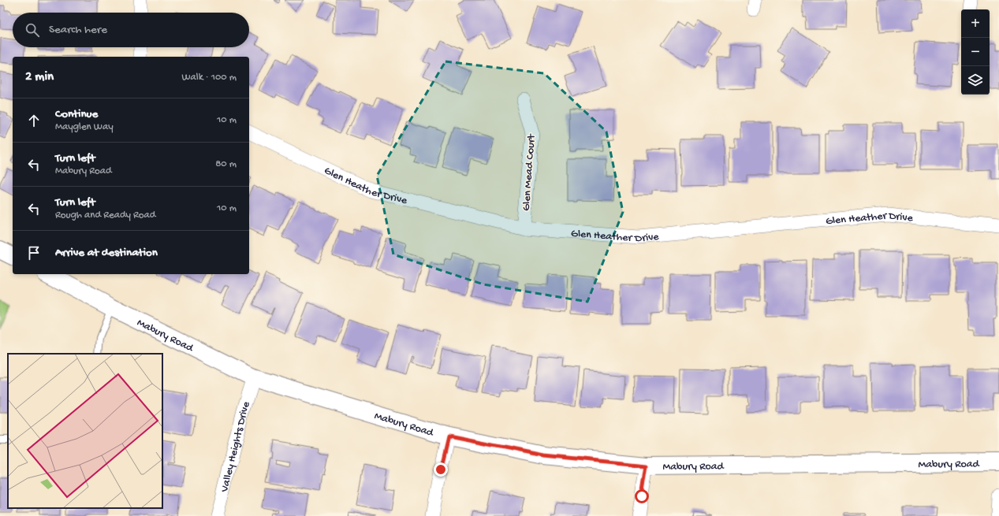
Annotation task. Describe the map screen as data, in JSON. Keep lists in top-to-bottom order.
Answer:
{
  "streets": {
    "main road": ["Mabury Road"],
    "street": ["Glen Mead Court", "Glen Heather Drive", "Valley Heights Drive"]
  },
  "crossings": [
    ["Glen Mead Court", "Glen Heather Drive"],
    ["Mabury Road", "Valley Heights Drive"]
  ],
  "page": {
    "map_buttons": ["+", "−"],
    "search": "Search here",
    "heading": ["2 min", "Walk · 100 m"],
    "list": [
      ["Continue", "Mayglen Way", "10 m"],
      ["Turn left", "Mabury Road", "80 m"],
      ["Turn left", "Rough and Ready Road", "10 m"],
      "Arrive at destination"
    ]
  }
}
